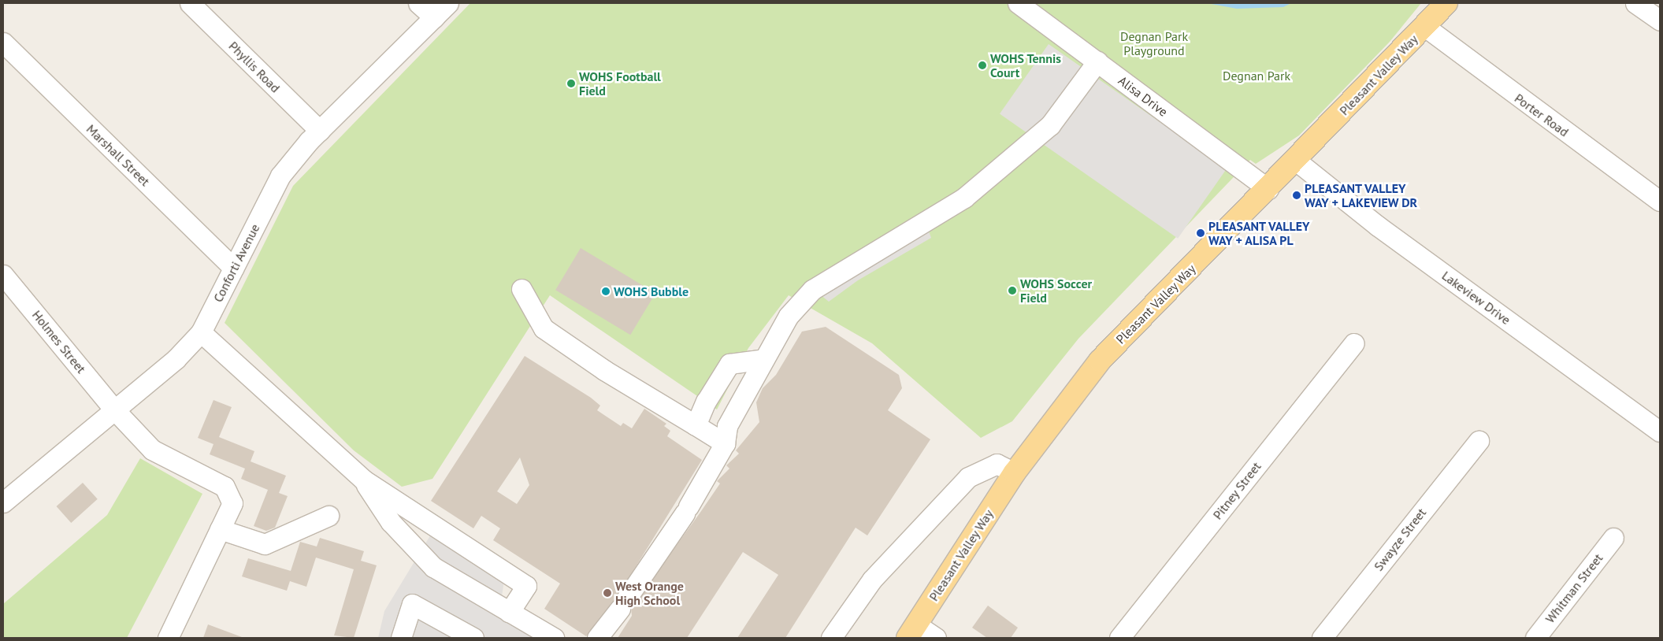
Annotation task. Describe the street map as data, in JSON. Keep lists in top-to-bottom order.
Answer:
{
  "streets": {
    "main road": ["Pleasant Valley Way"],
    "street": [
      "Phyllis Road",
      "Alisa Drive",
      "Porter Road",
      "Marshall Street",
      "Conforti Avenue",
      "Lakeview Drive",
      "Holmes Street",
      "Pitney Street",
      "Swayze Street",
      "Whitman Street"
    ]
  },
  "crossings": [
    ["Phyllis Road", "Conforti Avenue"],
    ["Pleasant Valley Way", "Alisa Drive"],
    ["Pleasant Valley Way", "Porter Road"],
    ["Pleasant Valley Way", "Lakeview Drive"],
    ["Marshall Street", "Conforti Avenue"],
    ["Conforti Avenue", "Holmes Street"]
  ],
  "parks": ["Degnan Park Playground", "Degnan Park"],
  "places": [
    "WOHS Tennis Court",
    "WOHS Football Field",
    "PLEASANT VALLEY WAY + LAKEVIEW DR",
    "PLEASANT VALLEY WAY + ALISA PL",
    "WOHS Soccer Field",
    "WOHS Bubble",
    "West Orange High School"
  ]
}
